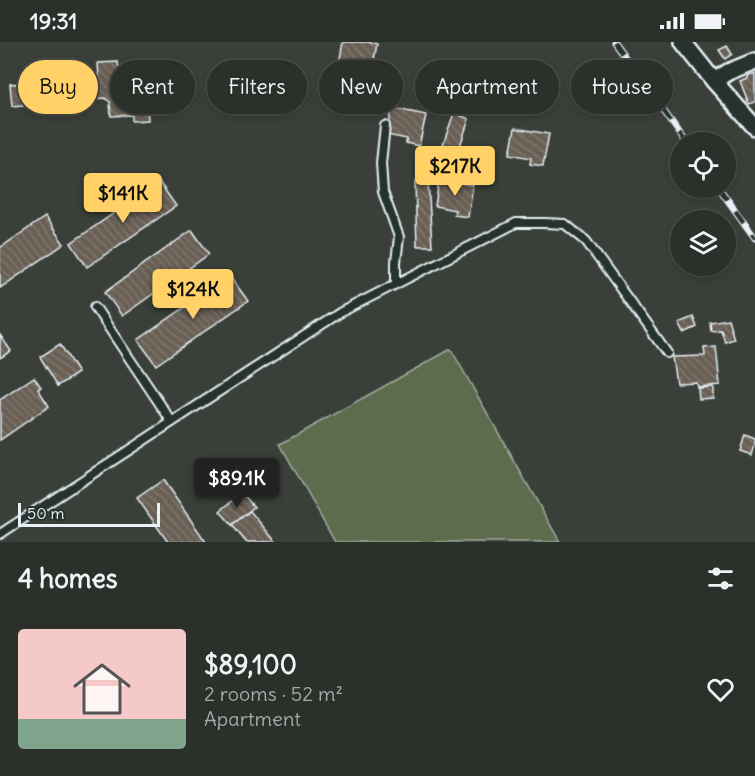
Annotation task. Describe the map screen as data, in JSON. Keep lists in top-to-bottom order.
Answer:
{
  "scale_bar": "50 m",
  "page": {
    "status": "19:31",
    "chip": [
      "Buy",
      "Rent",
      "Filters",
      "New",
      "Apartment",
      "House"
    ],
    "price": [
      "$217K",
      "$141K",
      "$124K",
      "$89.1K"
    ],
    "scale": "50 m",
    "heading": "4 homes",
    "list": [
      {
        "name": "$89,100",
        "note": "2 rooms · 52 m² · Apartment"
      }
    ]
  }
}
